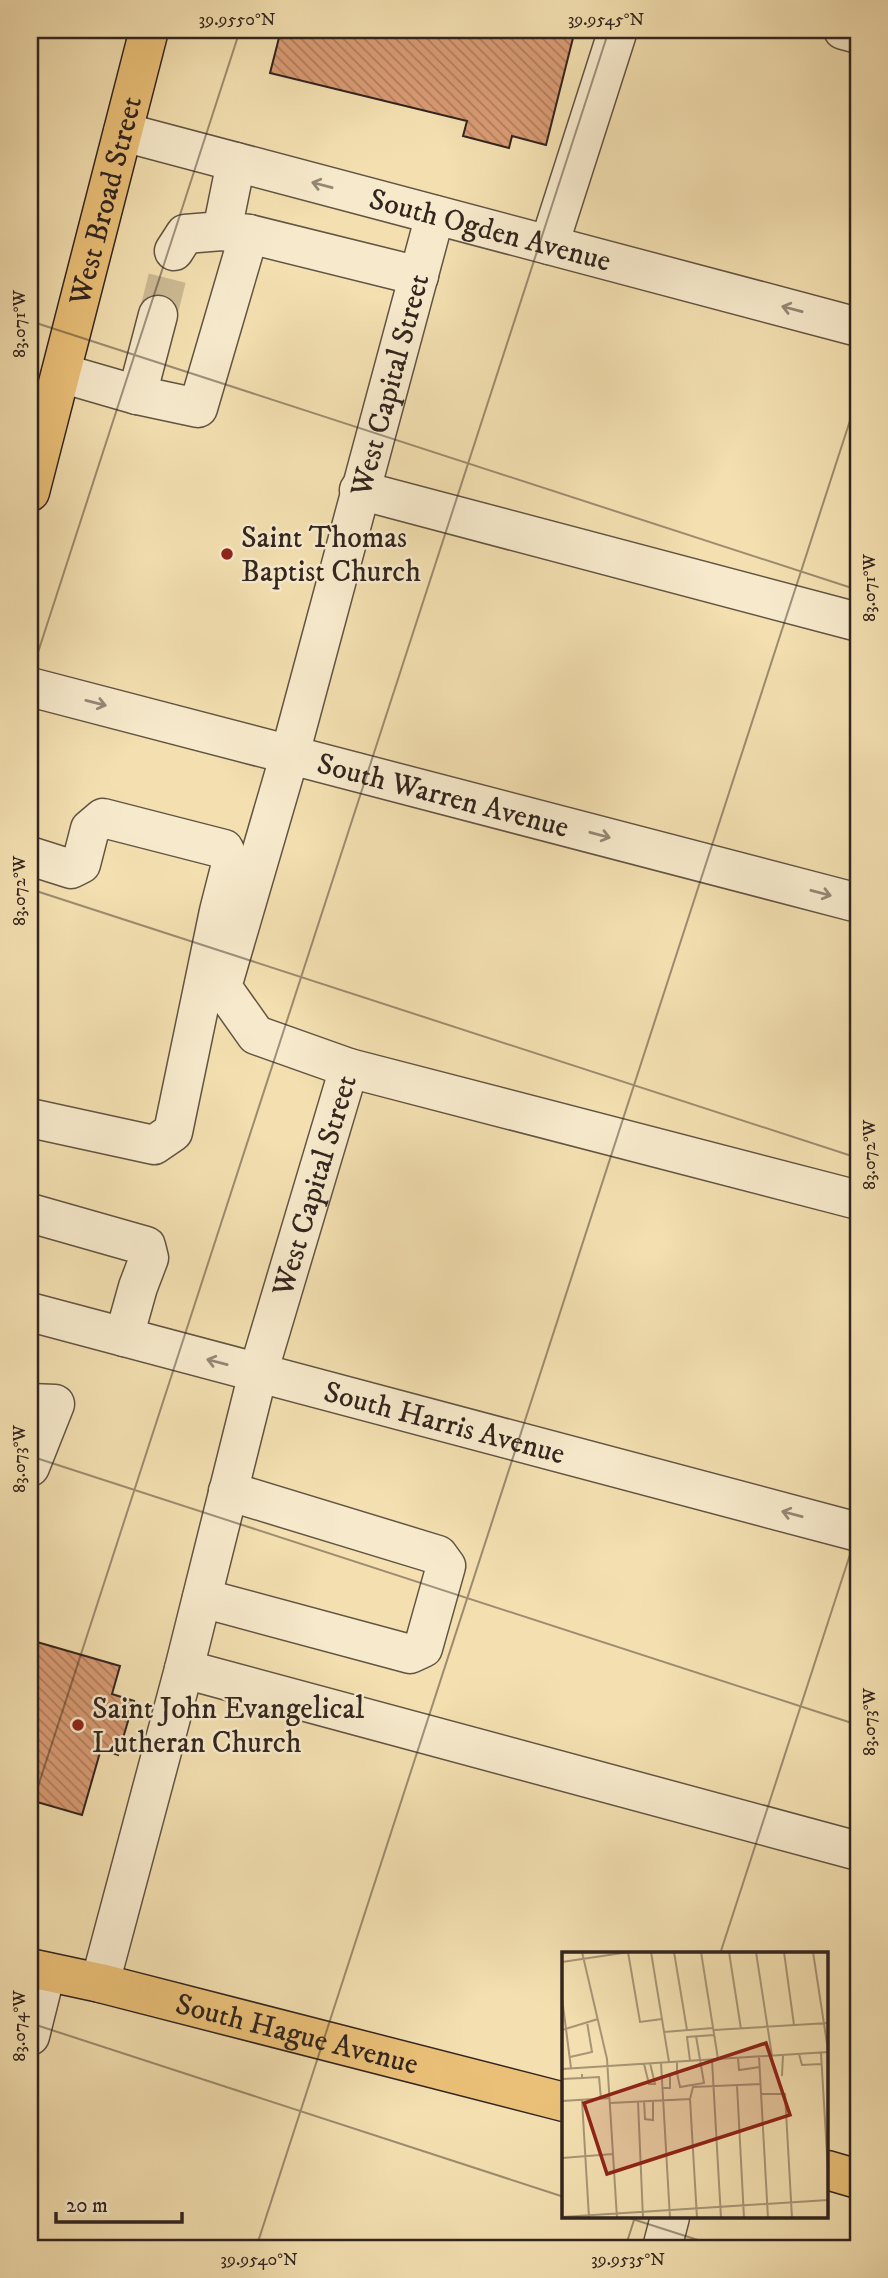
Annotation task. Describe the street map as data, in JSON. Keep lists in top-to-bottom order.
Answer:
{
  "streets": {
    "main road": ["West Broad Street", "South Hague Avenue"],
    "street": [
      "South Ogden Avenue",
      "West Capital Street",
      "South Warren Avenue",
      "South Harris Avenue"
    ]
  },
  "crossings": [
    ["West Broad Street", "South Ogden Avenue"],
    ["South Ogden Avenue", "West Capital Street"],
    ["West Capital Street", "South Warren Avenue"],
    ["West Capital Street", "South Harris Avenue"],
    ["West Capital Street", "South Hague Avenue"]
  ],
  "places": ["Saint Thomas Baptist Church", "Saint John Evangelical Lutheran Church"],
  "scale_bar": "20 m",
  "coordinates": [
    "39.9550°N",
    "39.9545°N",
    "83.071°W",
    "83.072°W",
    "83.073°W",
    "83.074°W",
    "39.9540°N",
    "39.9535°N"
  ]
}
